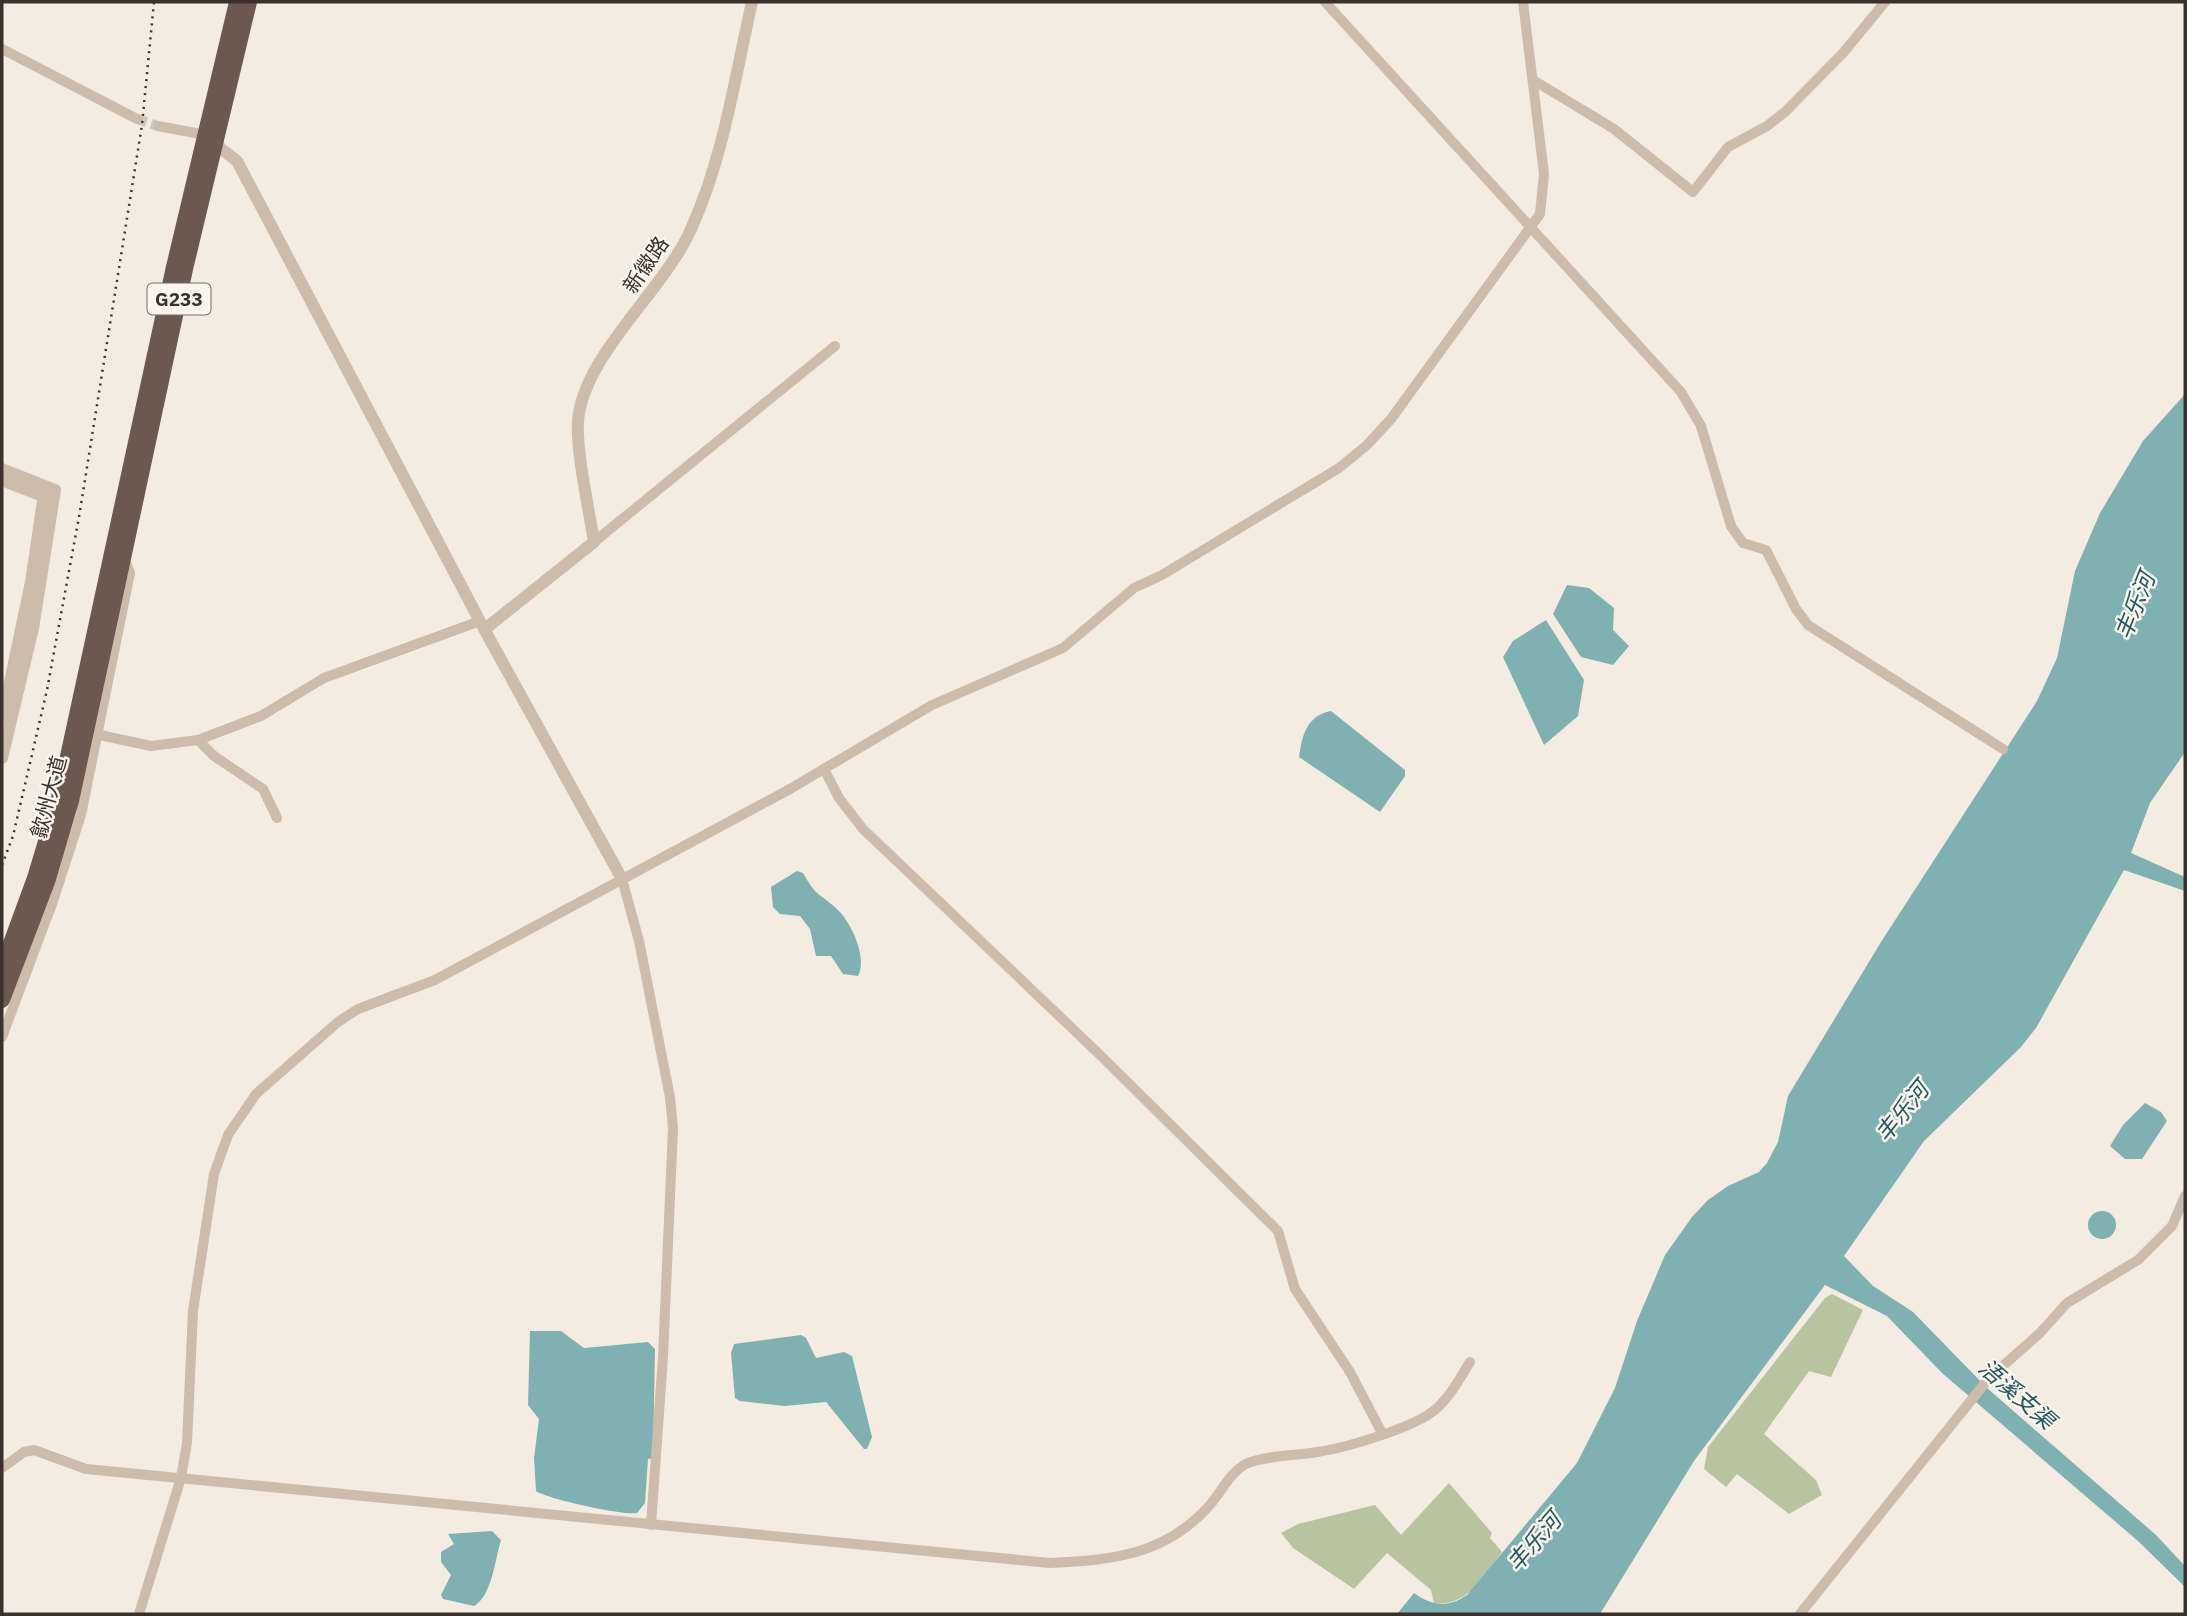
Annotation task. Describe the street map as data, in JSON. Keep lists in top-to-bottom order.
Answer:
{
  "streets": {
    "highway": ["G233", "歙州大道"],
    "street": ["新徽路"]
  },
  "crossings": [
    ["G233", "歙州大道"]
  ],
  "water": ["丰乐河", "浯溪支渠"]
}
